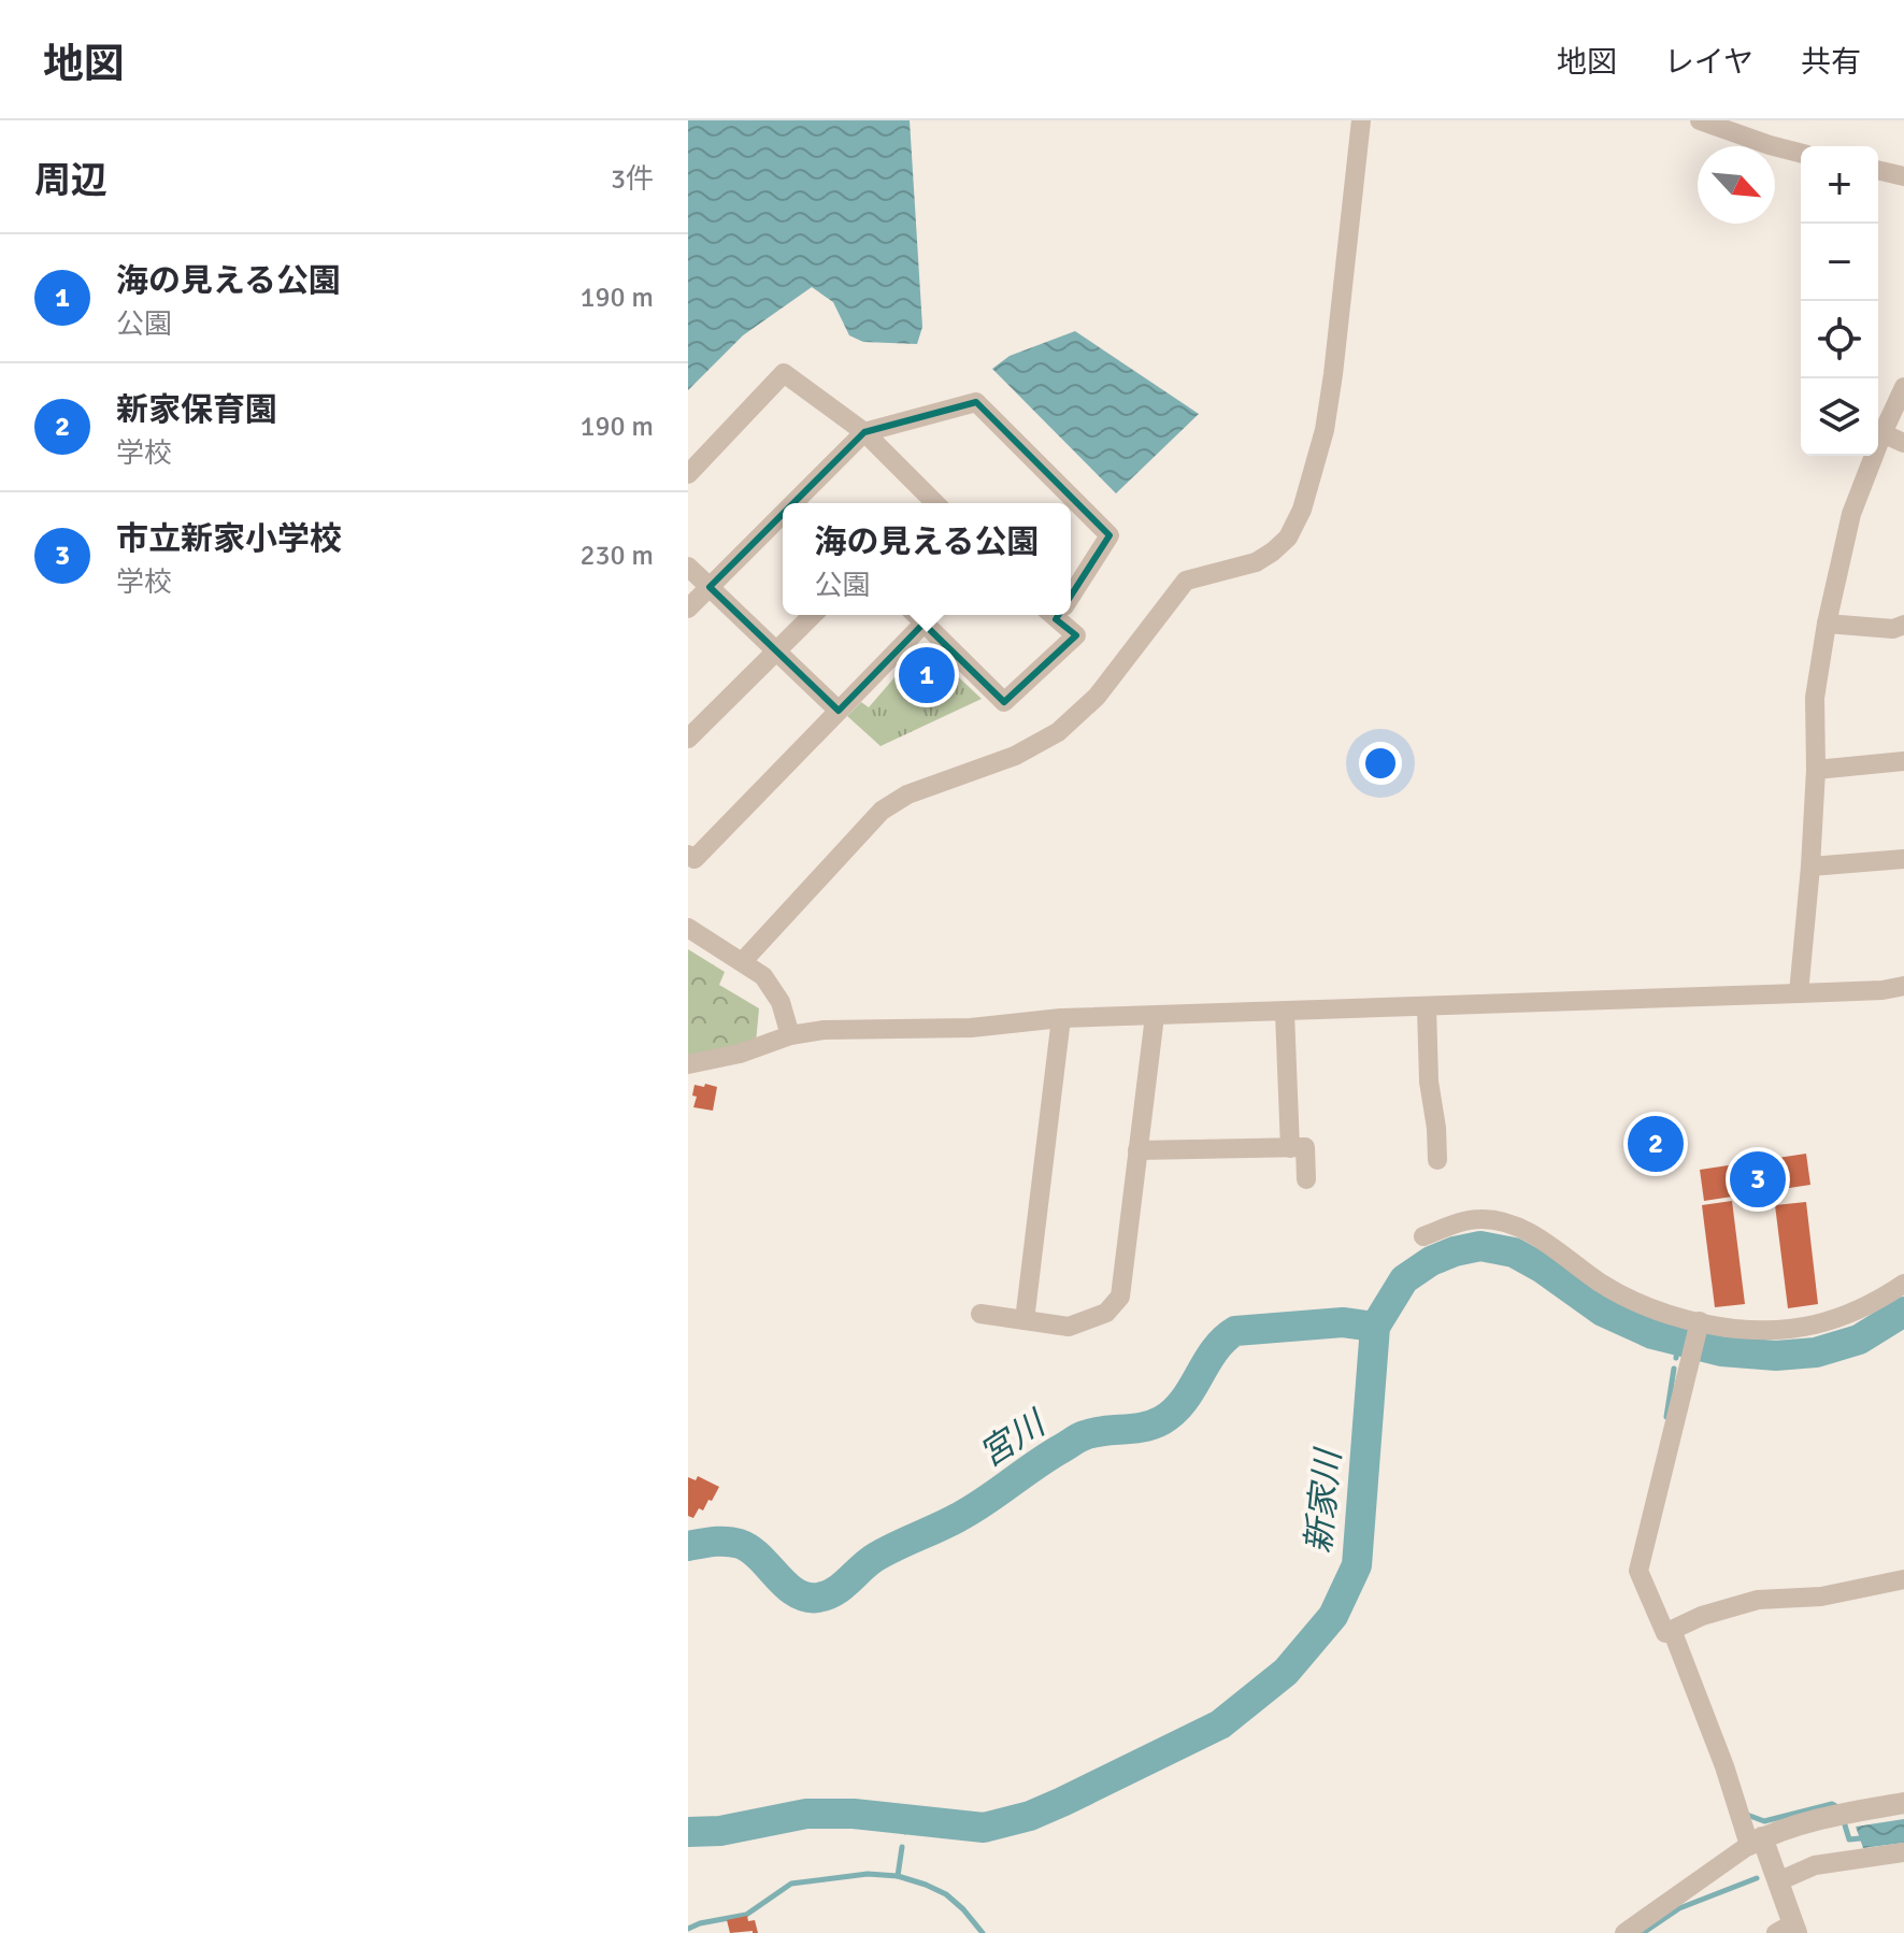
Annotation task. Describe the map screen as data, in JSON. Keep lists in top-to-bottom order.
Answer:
{
  "water": ["宮川", "新家川"],
  "north": "bottom right",
  "page": {
    "header": "地図",
    "nav": ["地図", "レイヤ", "共有"],
    "heading": ["周辺", "3件"],
    "map_buttons": ["+", "−"],
    "list": [
      {
        "mark": "1",
        "name": "海の見える公園",
        "note": "公園",
        "value": "190 m"
      },
      {
        "mark": "2",
        "name": "新家保育園",
        "note": "学校",
        "value": "190 m"
      },
      {
        "mark": "3",
        "name": "市立新家小学校",
        "note": "学校",
        "value": "230 m"
      }
    ],
    "popup": ["海の見える公園", "公園"],
    "pins": ["1", "2", "3"]
  }
}
